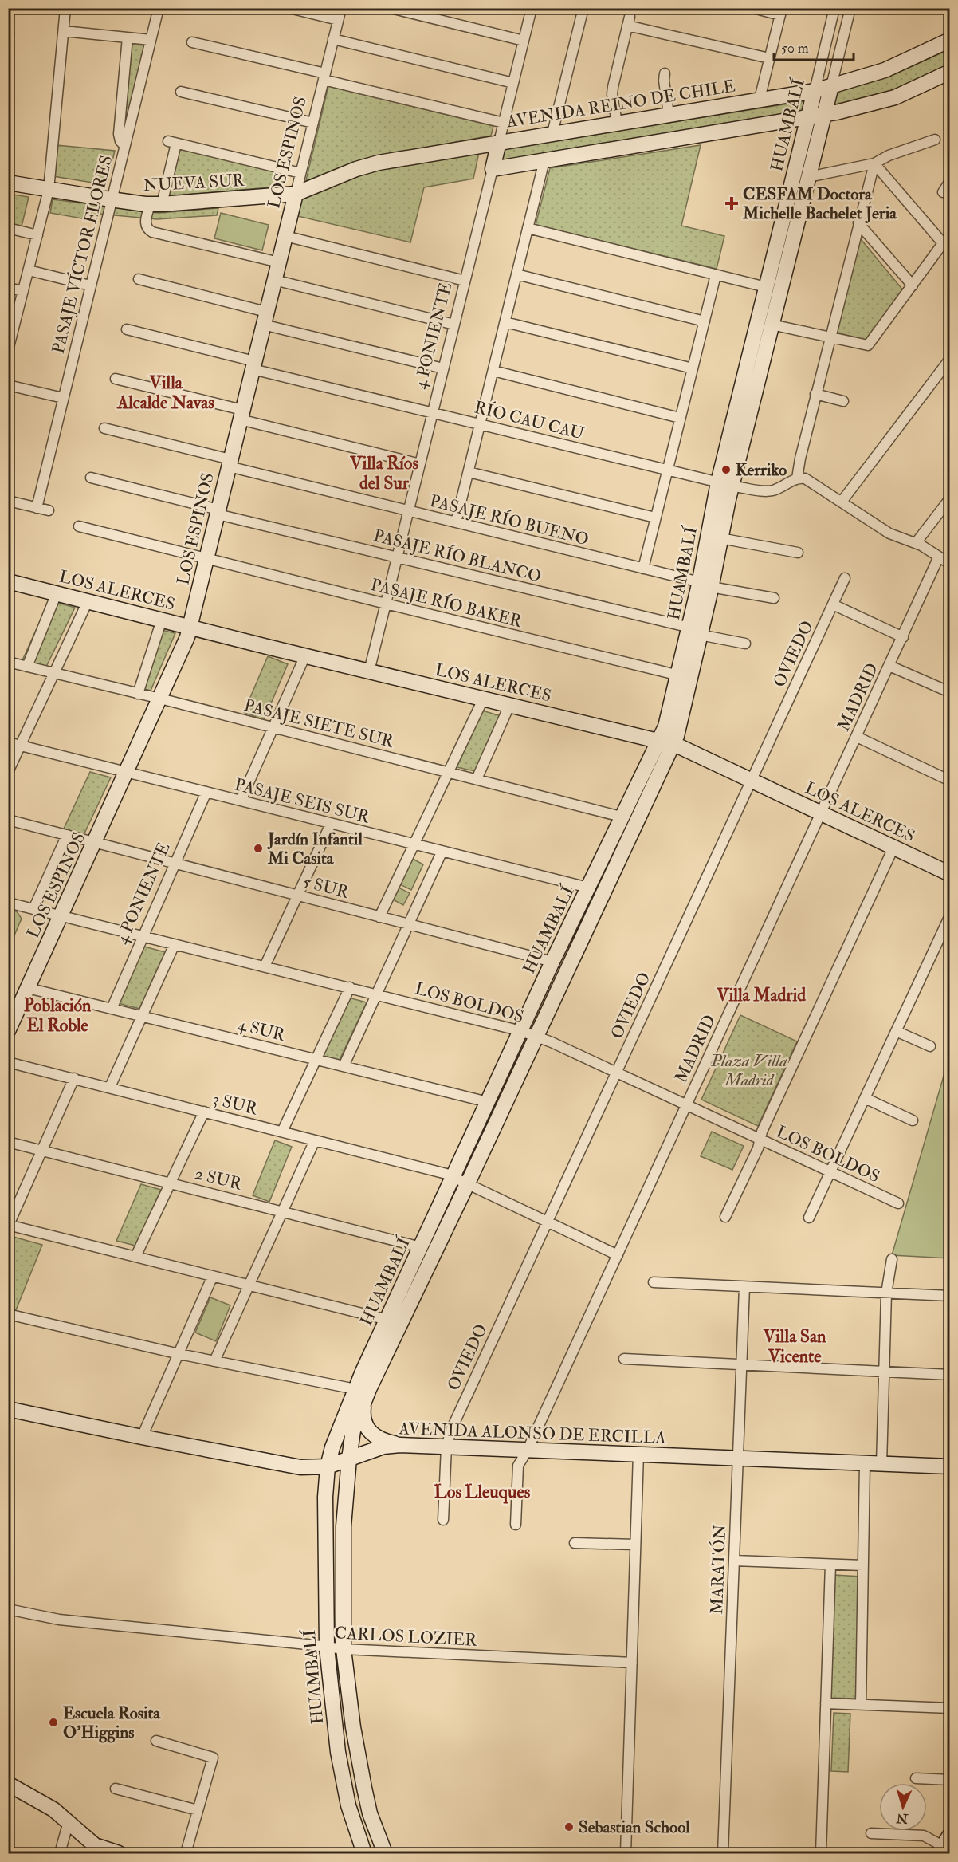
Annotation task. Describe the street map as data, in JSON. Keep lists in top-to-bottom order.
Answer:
{
  "streets": {
    "street": [
      "AVENIDA REINO DE CHILE",
      "HUAMBALÍ",
      "LOS ESPINOS",
      "NUEVA SUR",
      "PASAJE VÍCTOR FLORES",
      "4 PONIENTE",
      "RÍO CAU CAU",
      "PASAJE RÍO BUENO",
      "PASAJE RÍO BLANCO",
      "LOS ALERCES",
      "PASAJE RÍO BAKER",
      "OVIEDO",
      "MADRID",
      "PASAJE SIETE SUR",
      "PASAJE SEIS SUR",
      "5 SUR",
      "LOS BOLDOS",
      "4 SUR",
      "3 SUR",
      "2 SUR",
      "AVENIDA ALONSO DE ERCILLA",
      "MARATÓN",
      "CARLOS LOZIER"
    ]
  },
  "crossings": [
    ["AVENIDA REINO DE CHILE", "HUAMBALÍ"],
    ["AVENIDA REINO DE CHILE", "LOS ESPINOS"],
    ["AVENIDA REINO DE CHILE", "NUEVA SUR"],
    ["AVENIDA REINO DE CHILE", "4 PONIENTE"],
    ["HUAMBALÍ", "RÍO CAU CAU"],
    ["HUAMBALÍ", "PASAJE RÍO BUENO"],
    ["HUAMBALÍ", "PASAJE RÍO BLANCO"],
    ["HUAMBALÍ", "LOS ALERCES"],
    ["HUAMBALÍ", "PASAJE RÍO BAKER"],
    ["HUAMBALÍ", "PASAJE SIETE SUR"],
    ["HUAMBALÍ", "PASAJE SEIS SUR"],
    ["HUAMBALÍ", "5 SUR"],
    ["HUAMBALÍ", "LOS BOLDOS"],
    ["HUAMBALÍ", "4 SUR"],
    ["HUAMBALÍ", "3 SUR"],
    ["HUAMBALÍ", "2 SUR"],
    ["HUAMBALÍ", "AVENIDA ALONSO DE ERCILLA"],
    ["HUAMBALÍ", "CARLOS LOZIER"],
    ["LOS ESPINOS", "NUEVA SUR"],
    ["LOS ESPINOS", "RÍO CAU CAU"],
    ["LOS ESPINOS", "PASAJE RÍO BUENO"],
    ["LOS ESPINOS", "PASAJE RÍO BLANCO"],
    ["LOS ESPINOS", "LOS ALERCES"],
    ["LOS ESPINOS", "PASAJE RÍO BAKER"],
    ["LOS ESPINOS", "PASAJE SIETE SUR"],
    ["LOS ESPINOS", "PASAJE SEIS SUR"],
    ["LOS ESPINOS", "5 SUR"],
    ["LOS ESPINOS", "LOS BOLDOS"],
    ["LOS ESPINOS", "4 SUR"],
    ["NUEVA SUR", "PASAJE VÍCTOR FLORES"],
    ["4 PONIENTE", "RÍO CAU CAU"],
    ["4 PONIENTE", "PASAJE RÍO BUENO"],
    ["4 PONIENTE", "PASAJE RÍO BLANCO"],
    ["4 PONIENTE", "LOS ALERCES"],
    ["4 PONIENTE", "PASAJE RÍO BAKER"],
    ["4 PONIENTE", "PASAJE SEIS SUR"],
    ["4 PONIENTE", "5 SUR"],
    ["4 PONIENTE", "LOS BOLDOS"],
    ["4 PONIENTE", "4 SUR"],
    ["LOS ALERCES", "OVIEDO"],
    ["LOS ALERCES", "MADRID"],
    ["OVIEDO", "LOS BOLDOS"],
    ["OVIEDO", "3 SUR"],
    ["OVIEDO", "AVENIDA ALONSO DE ERCILLA"],
    ["MADRID", "LOS BOLDOS"],
    ["MADRID", "3 SUR"],
    ["MADRID", "AVENIDA ALONSO DE ERCILLA"],
    ["AVENIDA ALONSO DE ERCILLA", "MARATÓN"]
  ],
  "districts": [
    "Villa Alcalde Navas",
    "Villa Ríos del Sur",
    "Villa Madrid",
    "Población El Roble",
    "Villa San Vicente",
    "Los Lleuques"
  ],
  "parks": ["Plaza Villa Madrid"],
  "places": {
    "health": ["CESFAM Doctora Michelle Bachelet Jeria"],
    "other": [
      "Kerriko",
      "Jardín Infantil Mi Casita",
      "Escuela Rosita O'Higgins",
      "Sebastian School"
    ]
  },
  "scale_bar": "50 m",
  "north": "bottom"
}
